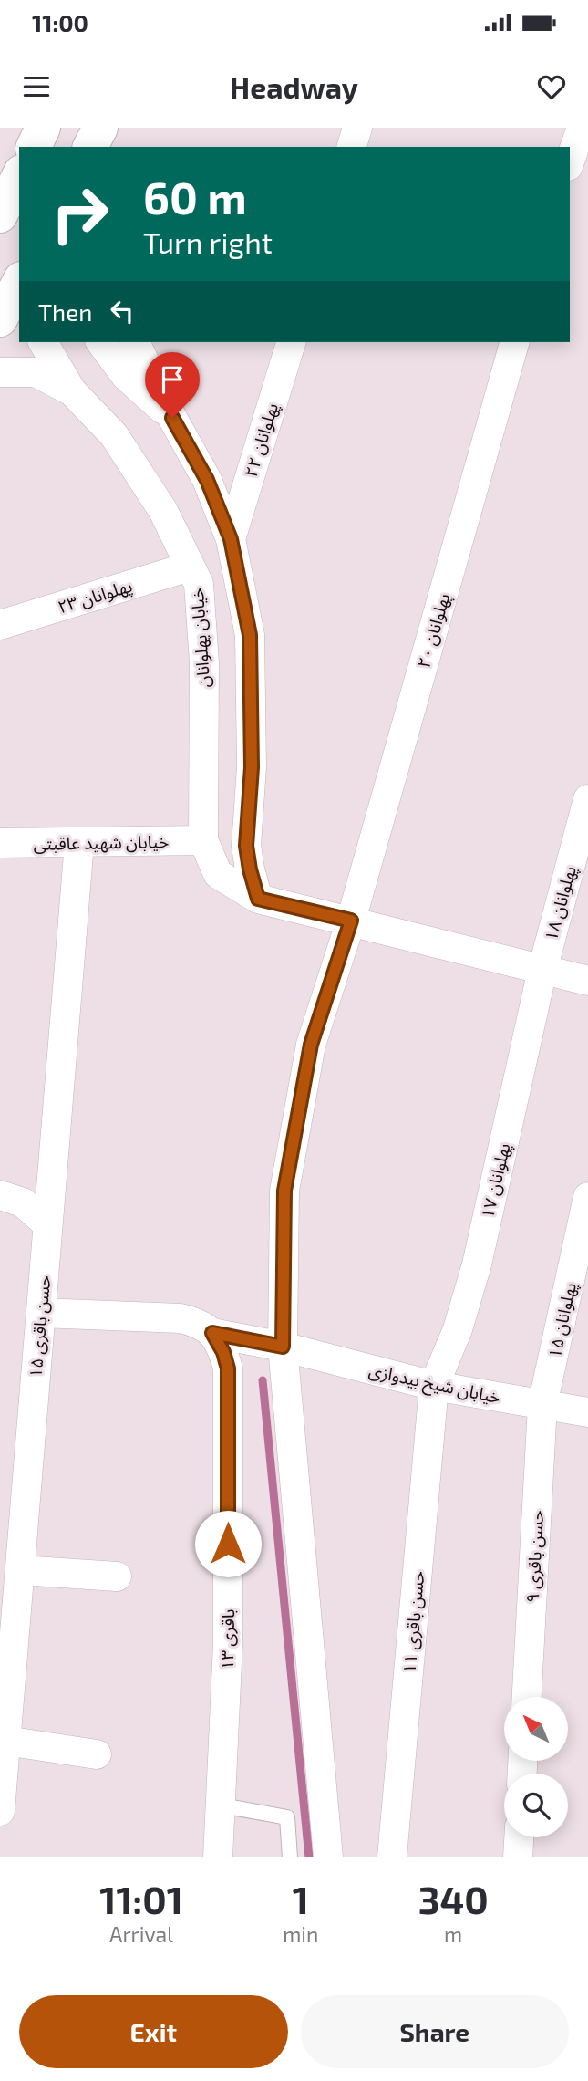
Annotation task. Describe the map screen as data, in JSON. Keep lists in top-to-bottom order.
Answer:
{
  "streets": {
    "street": [
      "پهلوانان ۲۲",
      "پهلوانان ۲۳",
      "پهلوانان ۲۰",
      "خیابان پهلوانان",
      "خیابان شهید عاقبتی",
      "پهلوانان ۱۸",
      "پهلوانان ۱۷",
      "پهلوانان ۱۵",
      "حسن باقری ۱۵",
      "خیابان شیخ بیدوازی",
      "حسن باقری ۹",
      "حسن باقری ۱۱",
      "باقری ۱۳"
    ]
  },
  "crossings": [
    ["پهلوانان ۲۳", "خیابان پهلوانان"],
    ["پهلوانان ۲۰", "خیابان پهلوانان"],
    ["پهلوانان ۲۰", "خیابان شیخ بیدوازی"],
    ["خیابان پهلوانان", "خیابان شهید عاقبتی"],
    ["خیابان پهلوانان", "پهلوانان ۱۸"],
    ["خیابان پهلوانان", "پهلوانان ۱۷"],
    ["خیابان شهید عاقبتی", "حسن باقری ۱۵"],
    ["پهلوانان ۱۸", "پهلوانان ۱۷"],
    ["پهلوانان ۱۷", "خیابان شیخ بیدوازی"],
    ["پهلوانان ۱۷", "حسن باقری ۱۱"],
    ["پهلوانان ۱۵", "خیابان شیخ بیدوازی"],
    ["پهلوانان ۱۵", "حسن باقری ۹"],
    ["خیابان شیخ بیدوازی", "حسن باقری ۹"],
    ["خیابان شیخ بیدوازی", "حسن باقری ۱۱"],
    ["خیابان شیخ بیدوازی", "باقری ۱۳"]
  ],
  "north": "top left",
  "page": {
    "status": "11:00",
    "header": "Headway",
    "turn": ["60 m", "Turn right"],
    "then": "Then",
    "eta": [
      "11:01",
      "Arrival",
      "1",
      "min",
      "340",
      "m"
    ],
    "buttons": ["Exit", "Share"]
  }
}
